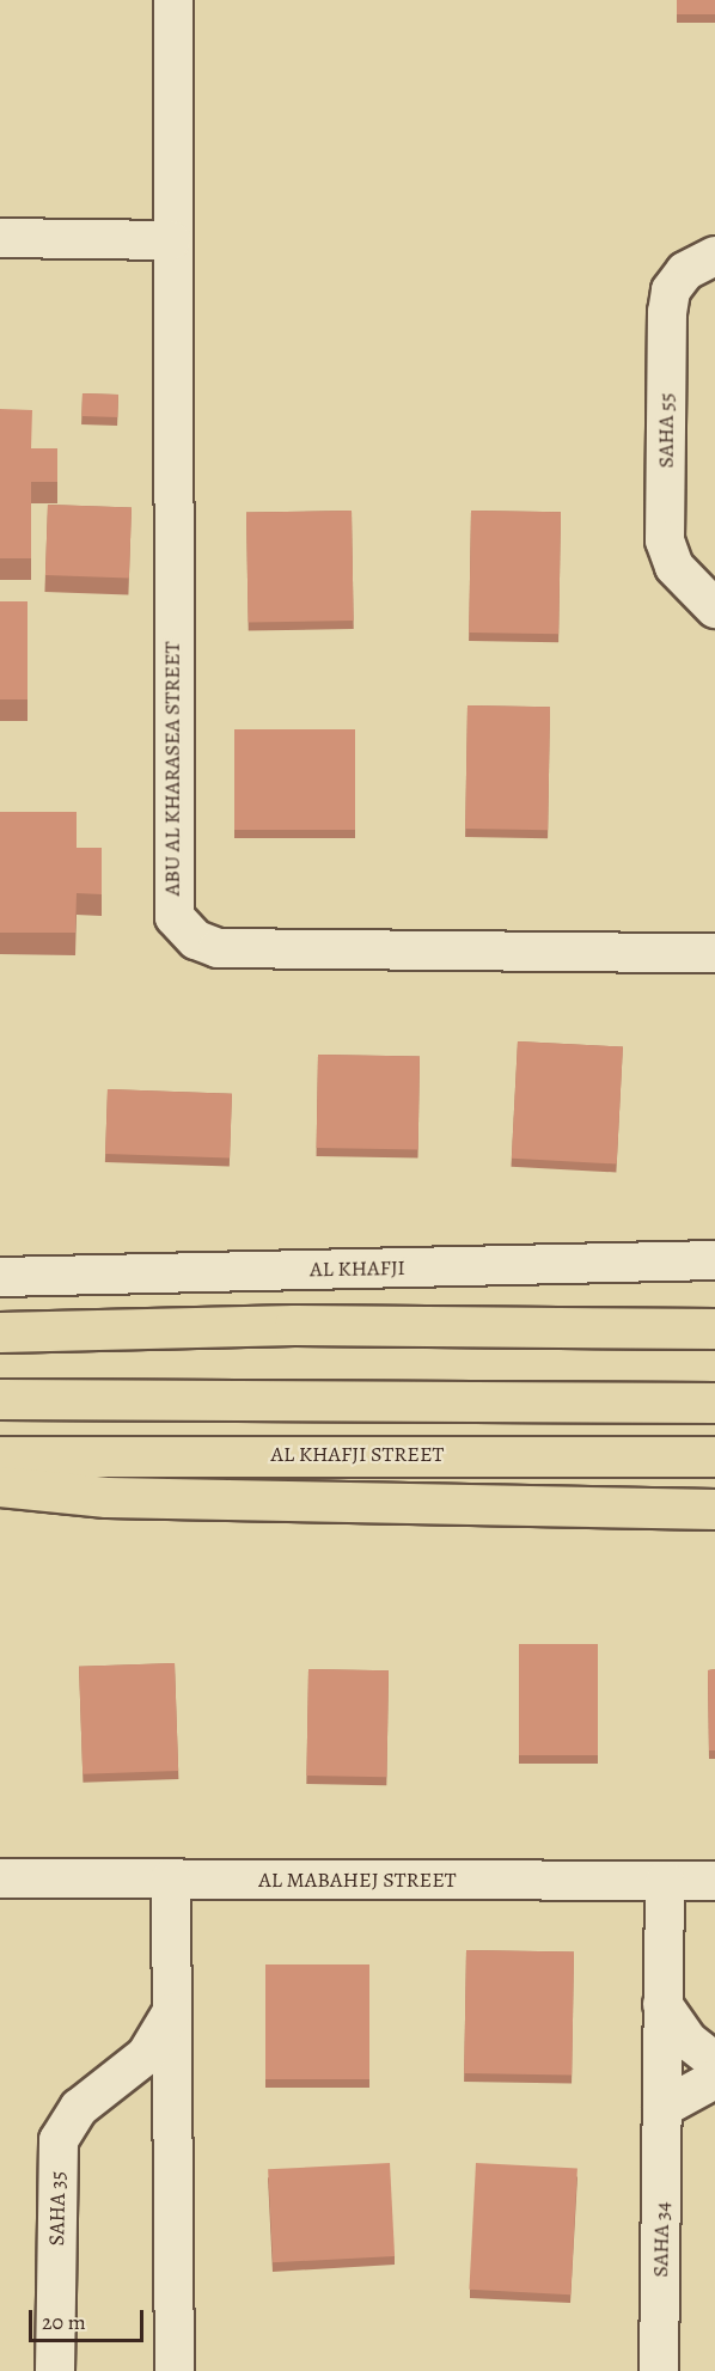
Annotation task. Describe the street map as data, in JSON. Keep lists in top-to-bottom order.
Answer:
{
  "streets": {
    "highway": ["AL KHAFJI STREET"],
    "street": [
      "SAHA 55",
      "ABU AL KHARASEA STREET",
      "AL KHAFJI",
      "AL MABAHEJ STREET",
      "SAHA 35",
      "SAHA 34"
    ]
  },
  "crossings": [
    ["AL MABAHEJ STREET", "SAHA 34"]
  ],
  "scale_bar": "20 m"
}
